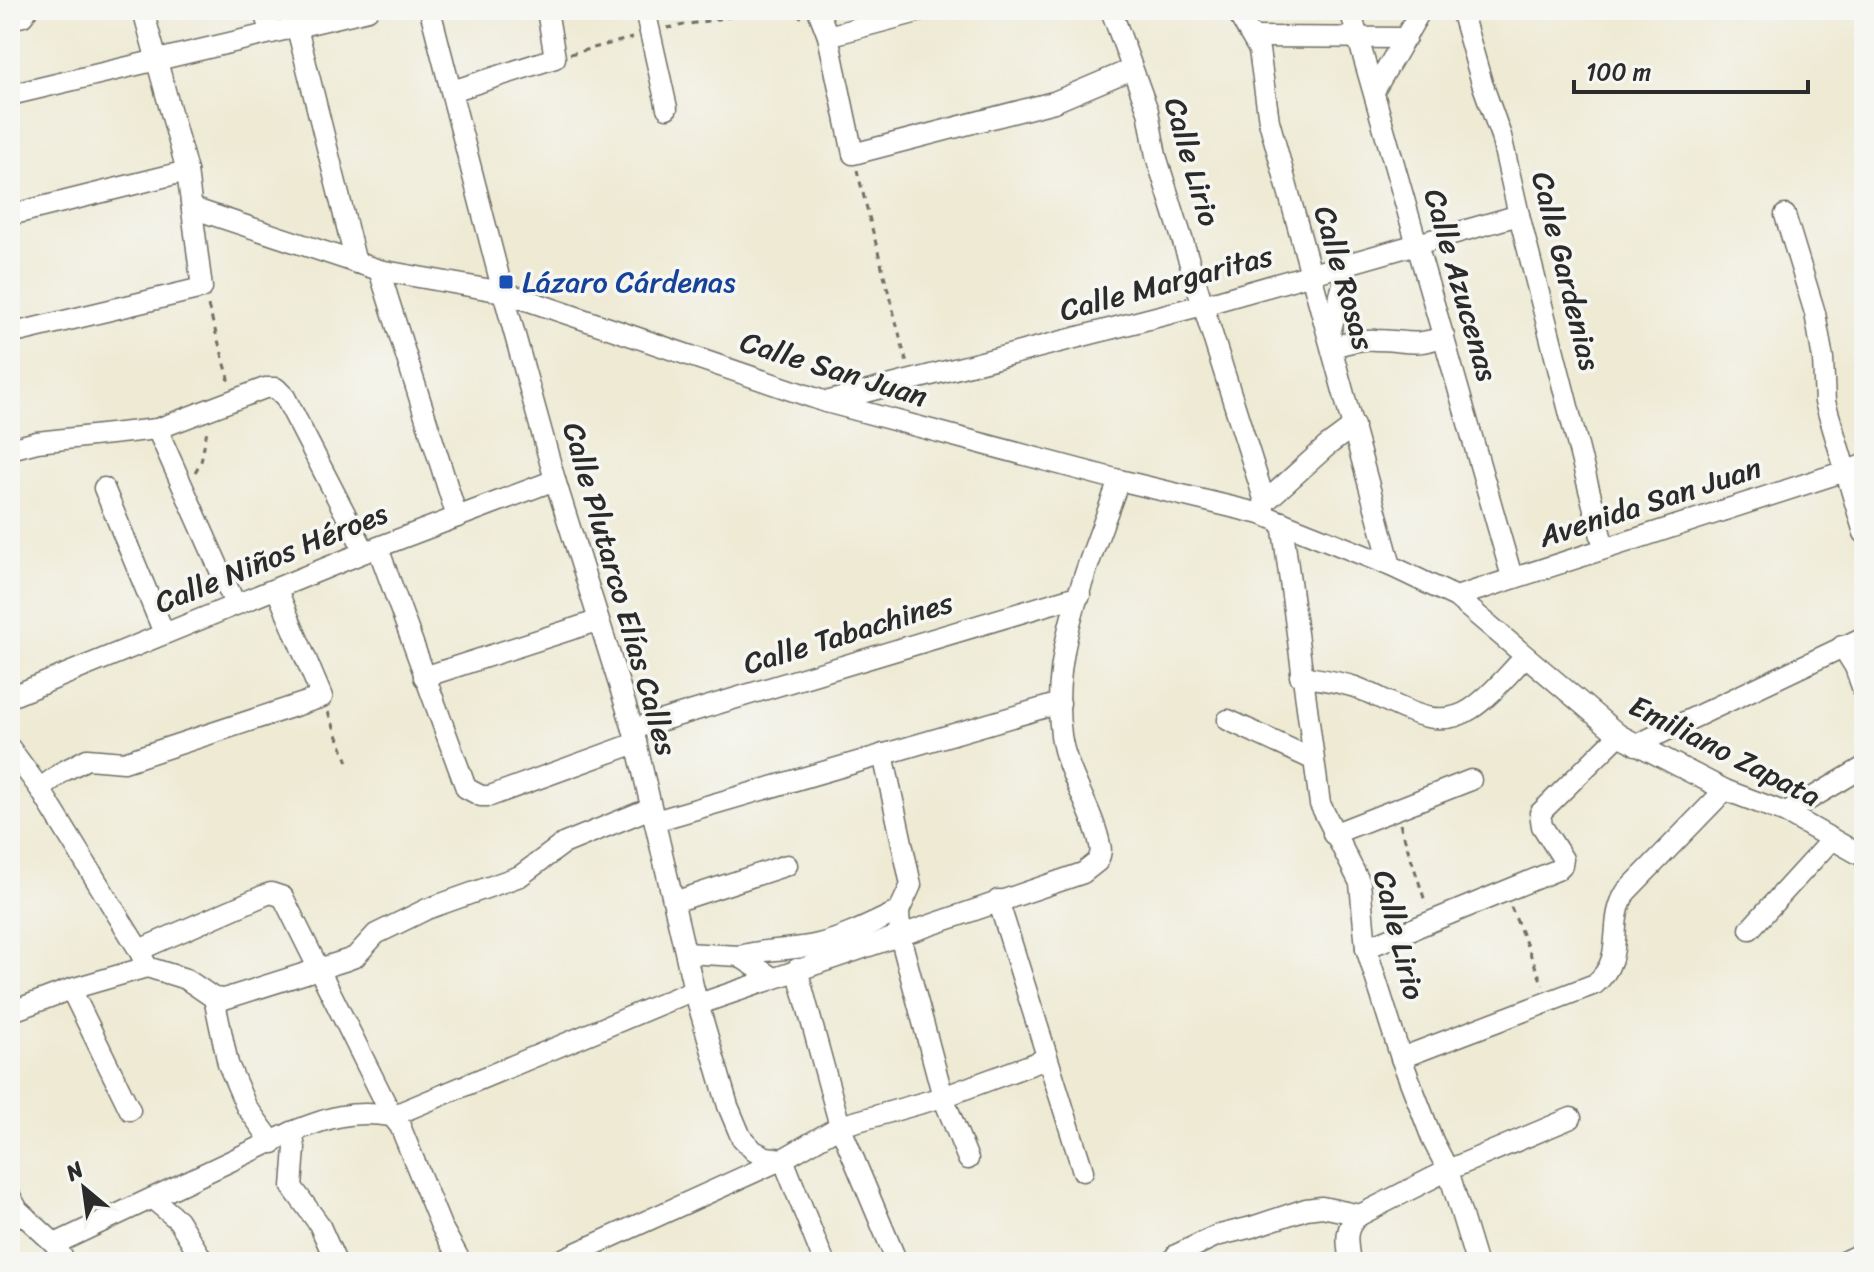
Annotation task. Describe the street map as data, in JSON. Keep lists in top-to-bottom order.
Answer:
{
  "streets": {
    "street": [
      "Calle Lirio",
      "Calle Gardenias",
      "Calle Rosas",
      "Calle Margaritas",
      "Calle Azucenas",
      "Calle San Juan",
      "Avenida San Juan",
      "Calle Niños Héroes",
      "Calle Plutarco Elías Calles",
      "Calle Tabachines",
      "Emiliano Zapata"
    ]
  },
  "crossings": [
    ["Calle Lirio", "Calle Margaritas"],
    ["Calle Lirio", "Calle San Juan"],
    ["Calle Gardenias", "Calle Margaritas"],
    ["Calle Gardenias", "Avenida San Juan"],
    ["Calle Rosas", "Calle Margaritas"],
    ["Calle Rosas", "Calle San Juan"],
    ["Calle Margaritas", "Calle Azucenas"],
    ["Calle Margaritas", "Calle San Juan"],
    ["Calle Azucenas", "Avenida San Juan"],
    ["Calle San Juan", "Avenida San Juan"],
    ["Calle San Juan", "Calle Plutarco Elías Calles"],
    ["Calle San Juan", "Emiliano Zapata"],
    ["Avenida San Juan", "Emiliano Zapata"],
    ["Calle Niños Héroes", "Calle Plutarco Elías Calles"],
    ["Calle Plutarco Elías Calles", "Calle Tabachines"]
  ],
  "places": {
    "transit": ["Lázaro Cárdenas"]
  },
  "scale_bar": "100 m",
  "north": "top left"
}
